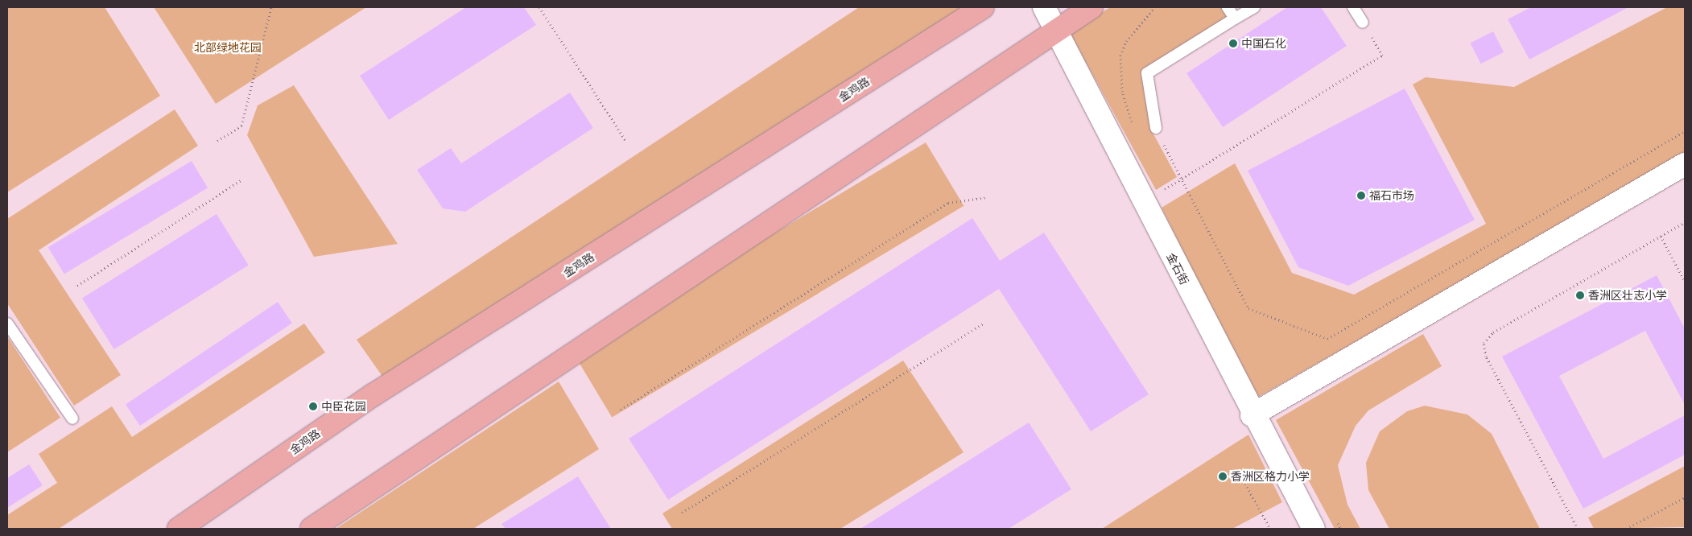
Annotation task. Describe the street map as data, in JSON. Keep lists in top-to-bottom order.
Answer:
{
  "streets": {
    "main road": ["金鸡路"],
    "street": ["金石街"]
  },
  "parks": ["北部绿地花园"],
  "places": [
    "中国石化",
    "福石市场",
    "香洲区壮志小学",
    "中臣花园",
    "香洲区格力小学"
  ]
}
